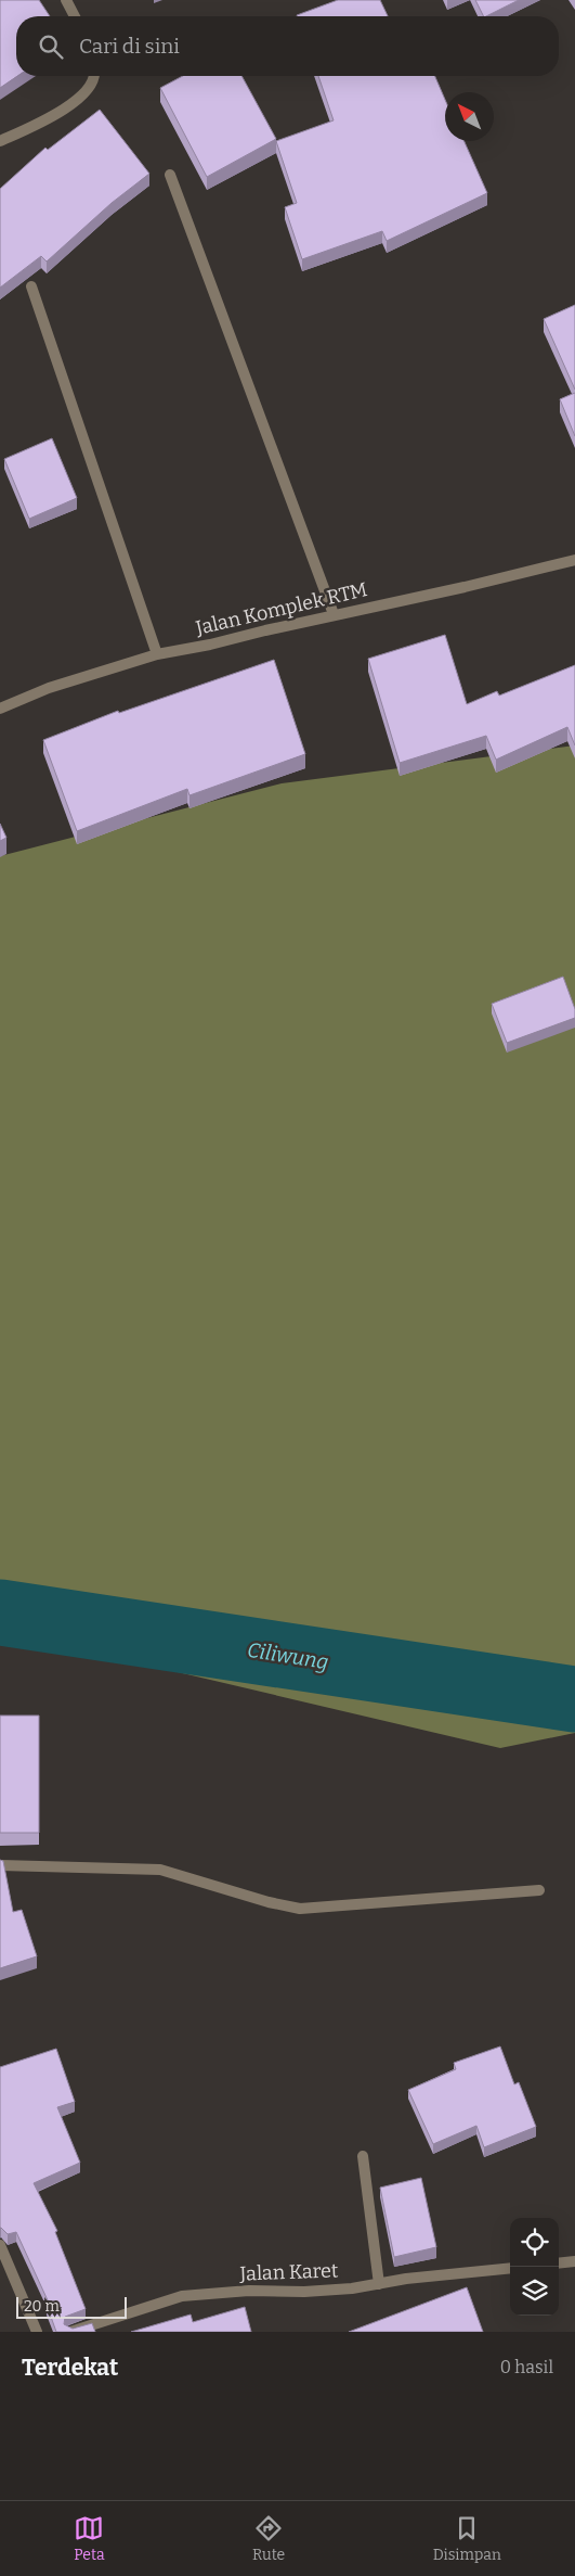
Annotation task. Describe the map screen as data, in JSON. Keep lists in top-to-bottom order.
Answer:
{
  "streets": {
    "street": ["Jalan Komplek RTM", "Jalan Karet"]
  },
  "water": ["Ciliwung"],
  "scale_bar": "20 m",
  "north": "top left",
  "page": {
    "search": "Cari di sini",
    "scale": "20 m",
    "heading": ["Terdekat", "0 hasil"],
    "nav": ["Peta", "Rute", "Disimpan"]
  }
}
